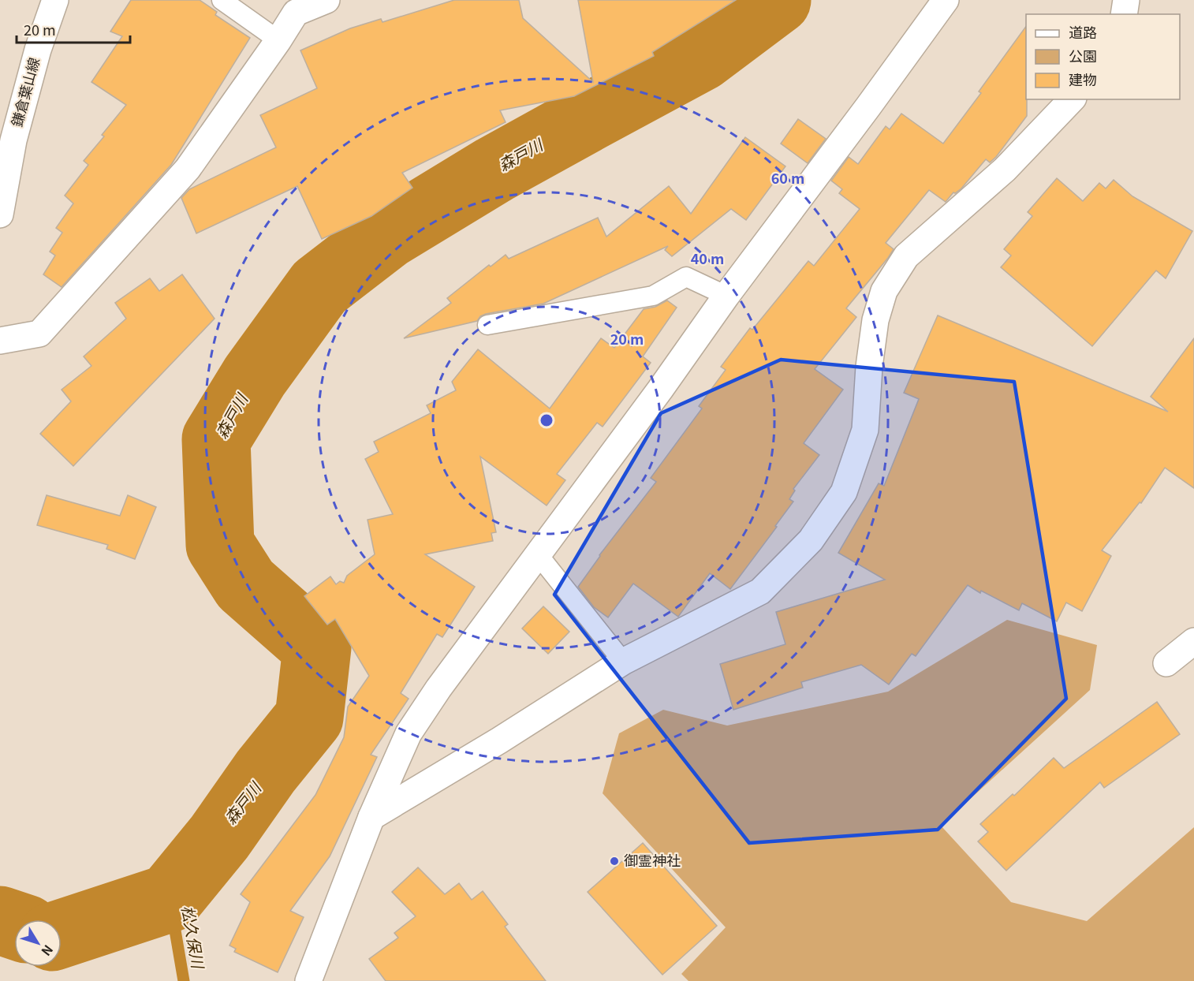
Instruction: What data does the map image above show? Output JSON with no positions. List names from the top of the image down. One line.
{"streets":{"street":["鎌倉葉山線"]},"water":["森戸川","松久保川"],"places":["御霊神社"],"legend":["道路","公園","建物"],"scale_bar":"20 m","north":"bottom right","rings":["60 m","40 m","20 m"]}
